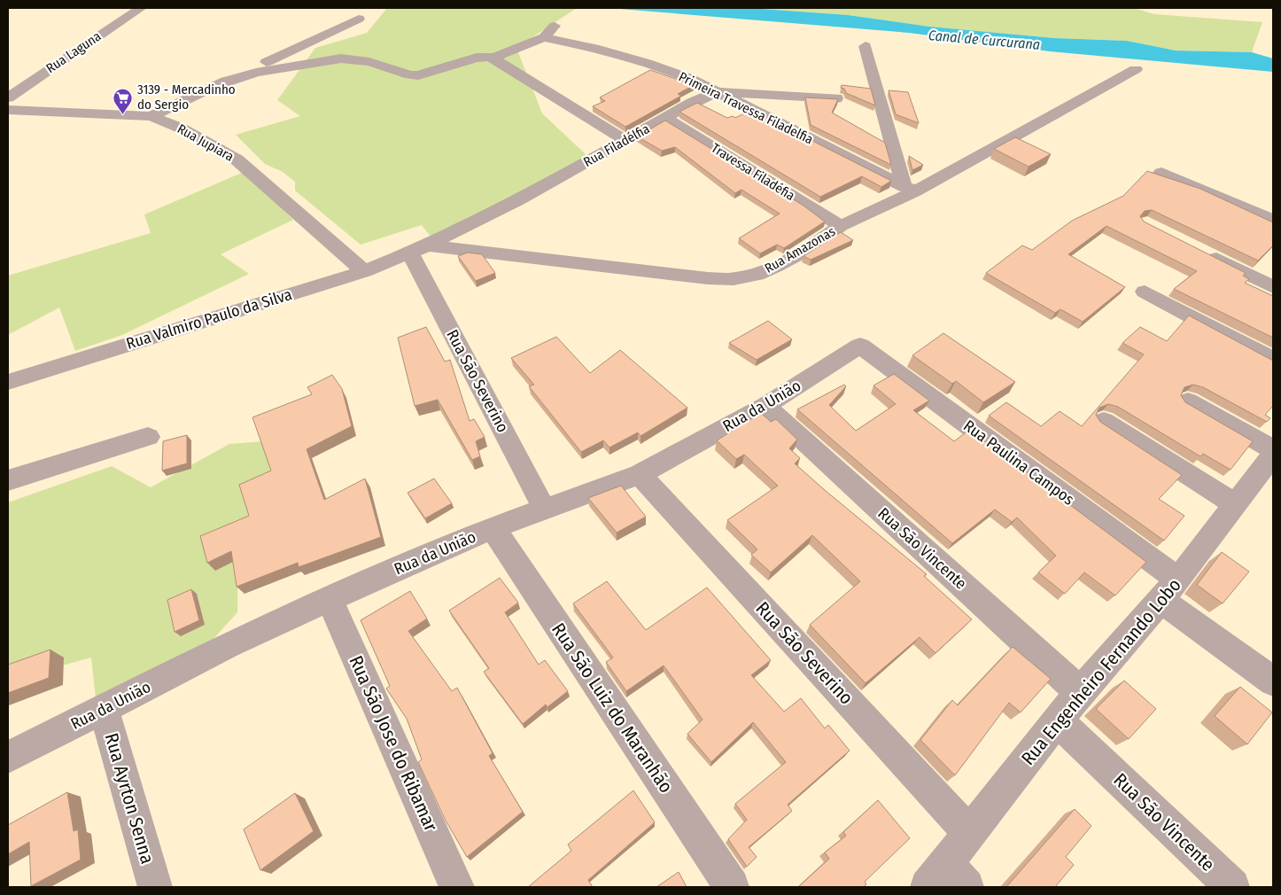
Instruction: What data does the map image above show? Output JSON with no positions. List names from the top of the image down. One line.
{"streets":{"street":["Rua Laguna","Primeira Travessa Filadelfia","Rua Jupiara","Rua Filadélfia","Travessa Filadéfia","Rua Amazonas","Rua Valmiro Paulo da Silva","Rua São Severino","Rua da União","Rua Paulina Campos","Rua São Vincente","Rua Engenheiro Fernando Lobo","Rua São Luiz do Maranhão","Rua São Jose do Ribamar","Rua Ayrton Senna"]},"crossings":[["Primeira Travessa Filadelfia","Rua Filadélfia"],["Primeira Travessa Filadelfia","Rua Amazonas"],["Rua Jupiara","Rua Valmiro Paulo da Silva"],["Rua Filadélfia","Travessa Filadéfia"],["Rua Filadélfia","Rua Amazonas"],["Rua Filadélfia","Rua Valmiro Paulo da Silva"],["Rua Filadélfia","Rua São Severino"],["Travessa Filadéfia","Rua Amazonas"],["Rua Amazonas","Rua Valmiro Paulo da Silva"],["Rua Amazonas","Rua São Severino"],["Rua Valmiro Paulo da Silva","Rua São Severino"],["Rua São Severino","Rua da União"],["Rua São Severino","Rua Engenheiro Fernando Lobo"],["Rua da União","Rua Paulina Campos"],["Rua da União","Rua São Vincente"],["Rua da União","Rua São Luiz do Maranhão"],["Rua da União","Rua São Jose do Ribamar"],["Rua da União","Rua Ayrton Senna"],["Rua Paulina Campos","Rua Engenheiro Fernando Lobo"],["Rua São Vincente","Rua Engenheiro Fernando Lobo"]],"water":["Canal de Curcurana"],"places":{"supermarket":["3139 - Mercadinho do Sergio"]}}
